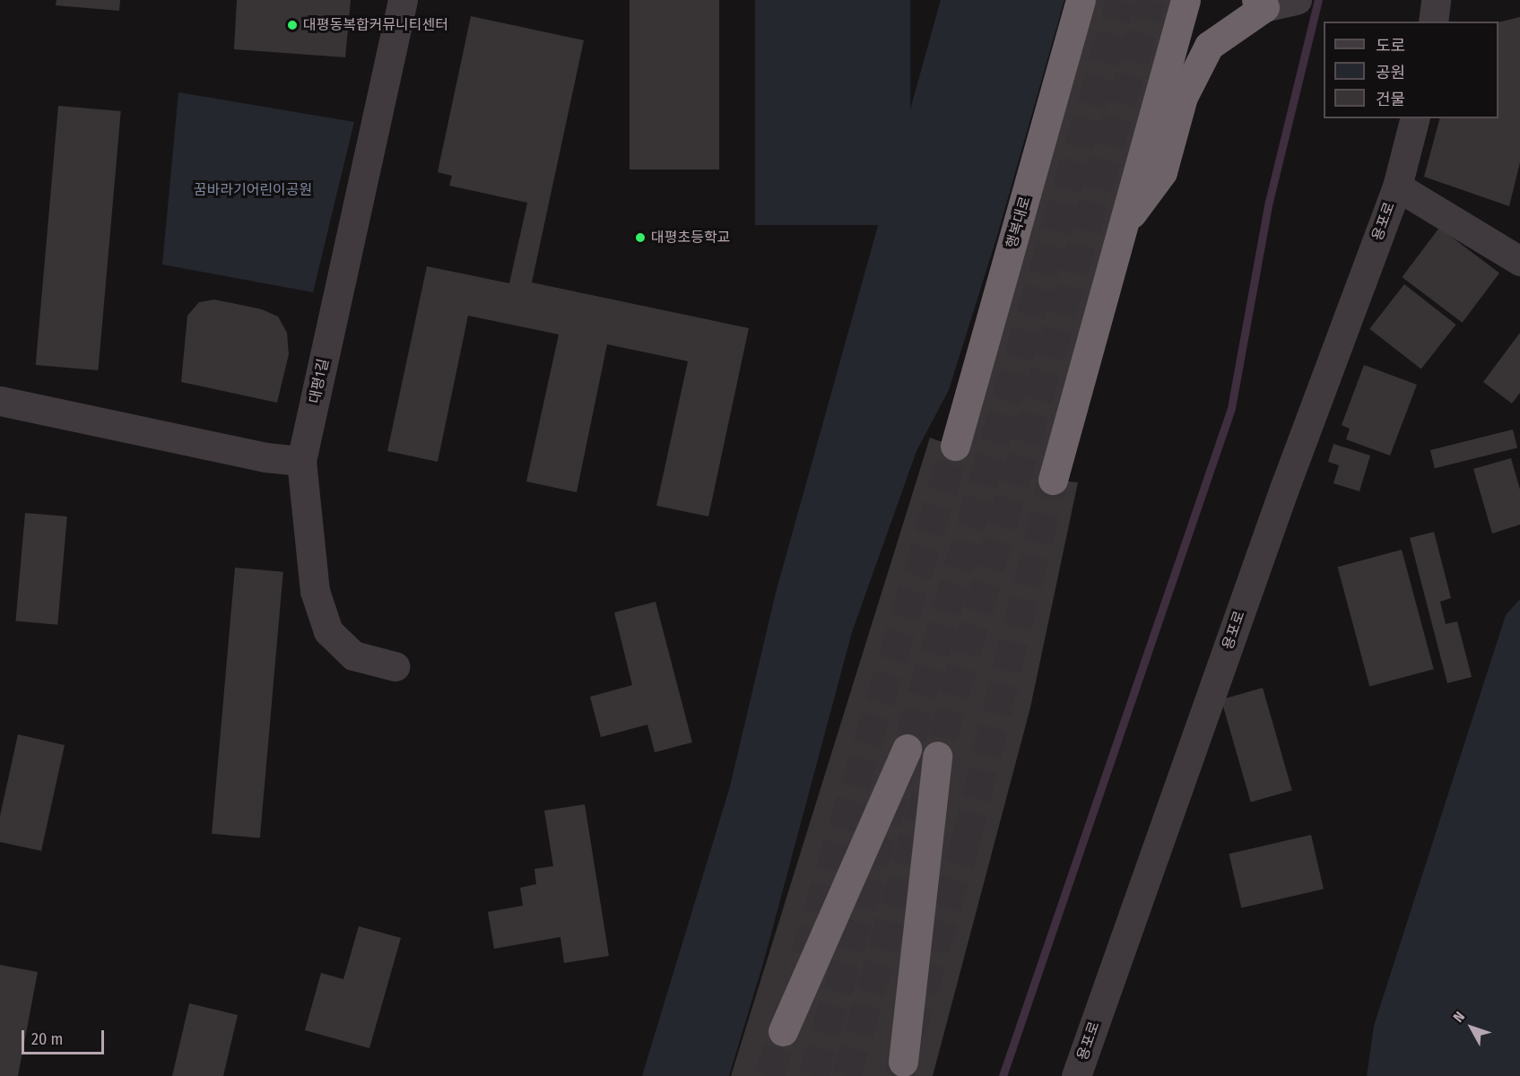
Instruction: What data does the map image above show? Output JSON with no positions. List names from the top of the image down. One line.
{"streets":{"highway":["행복대로"],"street":["용포로","대평1길"]},"parks":["꿈바라기어린이공원"],"places":["대평동복합커뮤니티센터","대평초등학교"],"legend":["도로","공원","건물"],"scale_bar":"20 m","north":"top left"}
